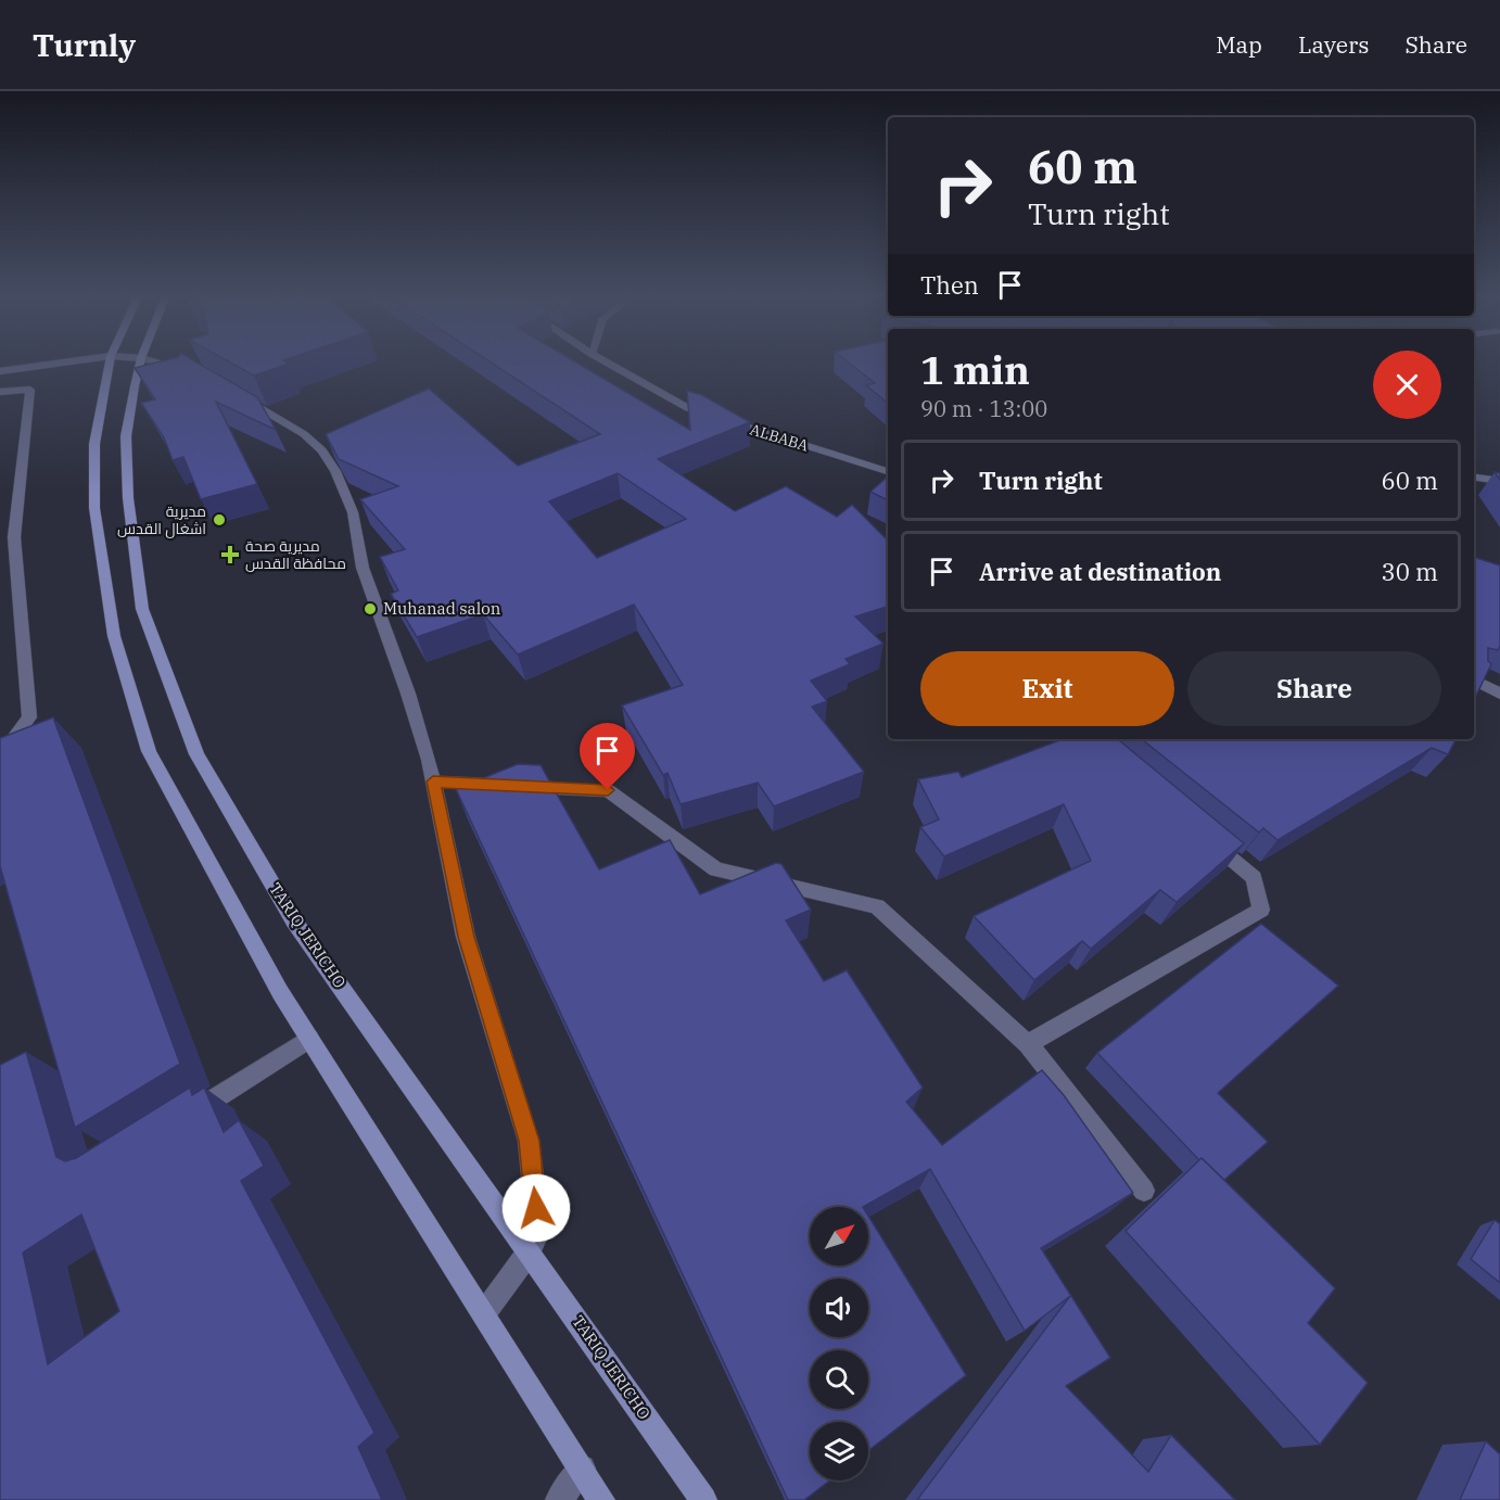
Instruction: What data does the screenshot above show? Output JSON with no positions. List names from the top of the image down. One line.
{"streets":{"main road":["TARIQ JERICHO"],"street":["ALBABA"]},"places":{"other":["مديرية اشغال القدس","Muhanad salon"],"health":["مديرية صحة محافظة القدس"]},"north":"top right","page":{"header":"Turnly","nav":["Map","Layers","Share"],"turn":["60 m","Turn right"],"then":"Then","heading":["1 min","90 m · 13:00"],"list":[{"name":"Turn right","value":"60 m"},{"name":"Arrive at destination","value":"30 m"}],"buttons":["Exit","Share"]}}
